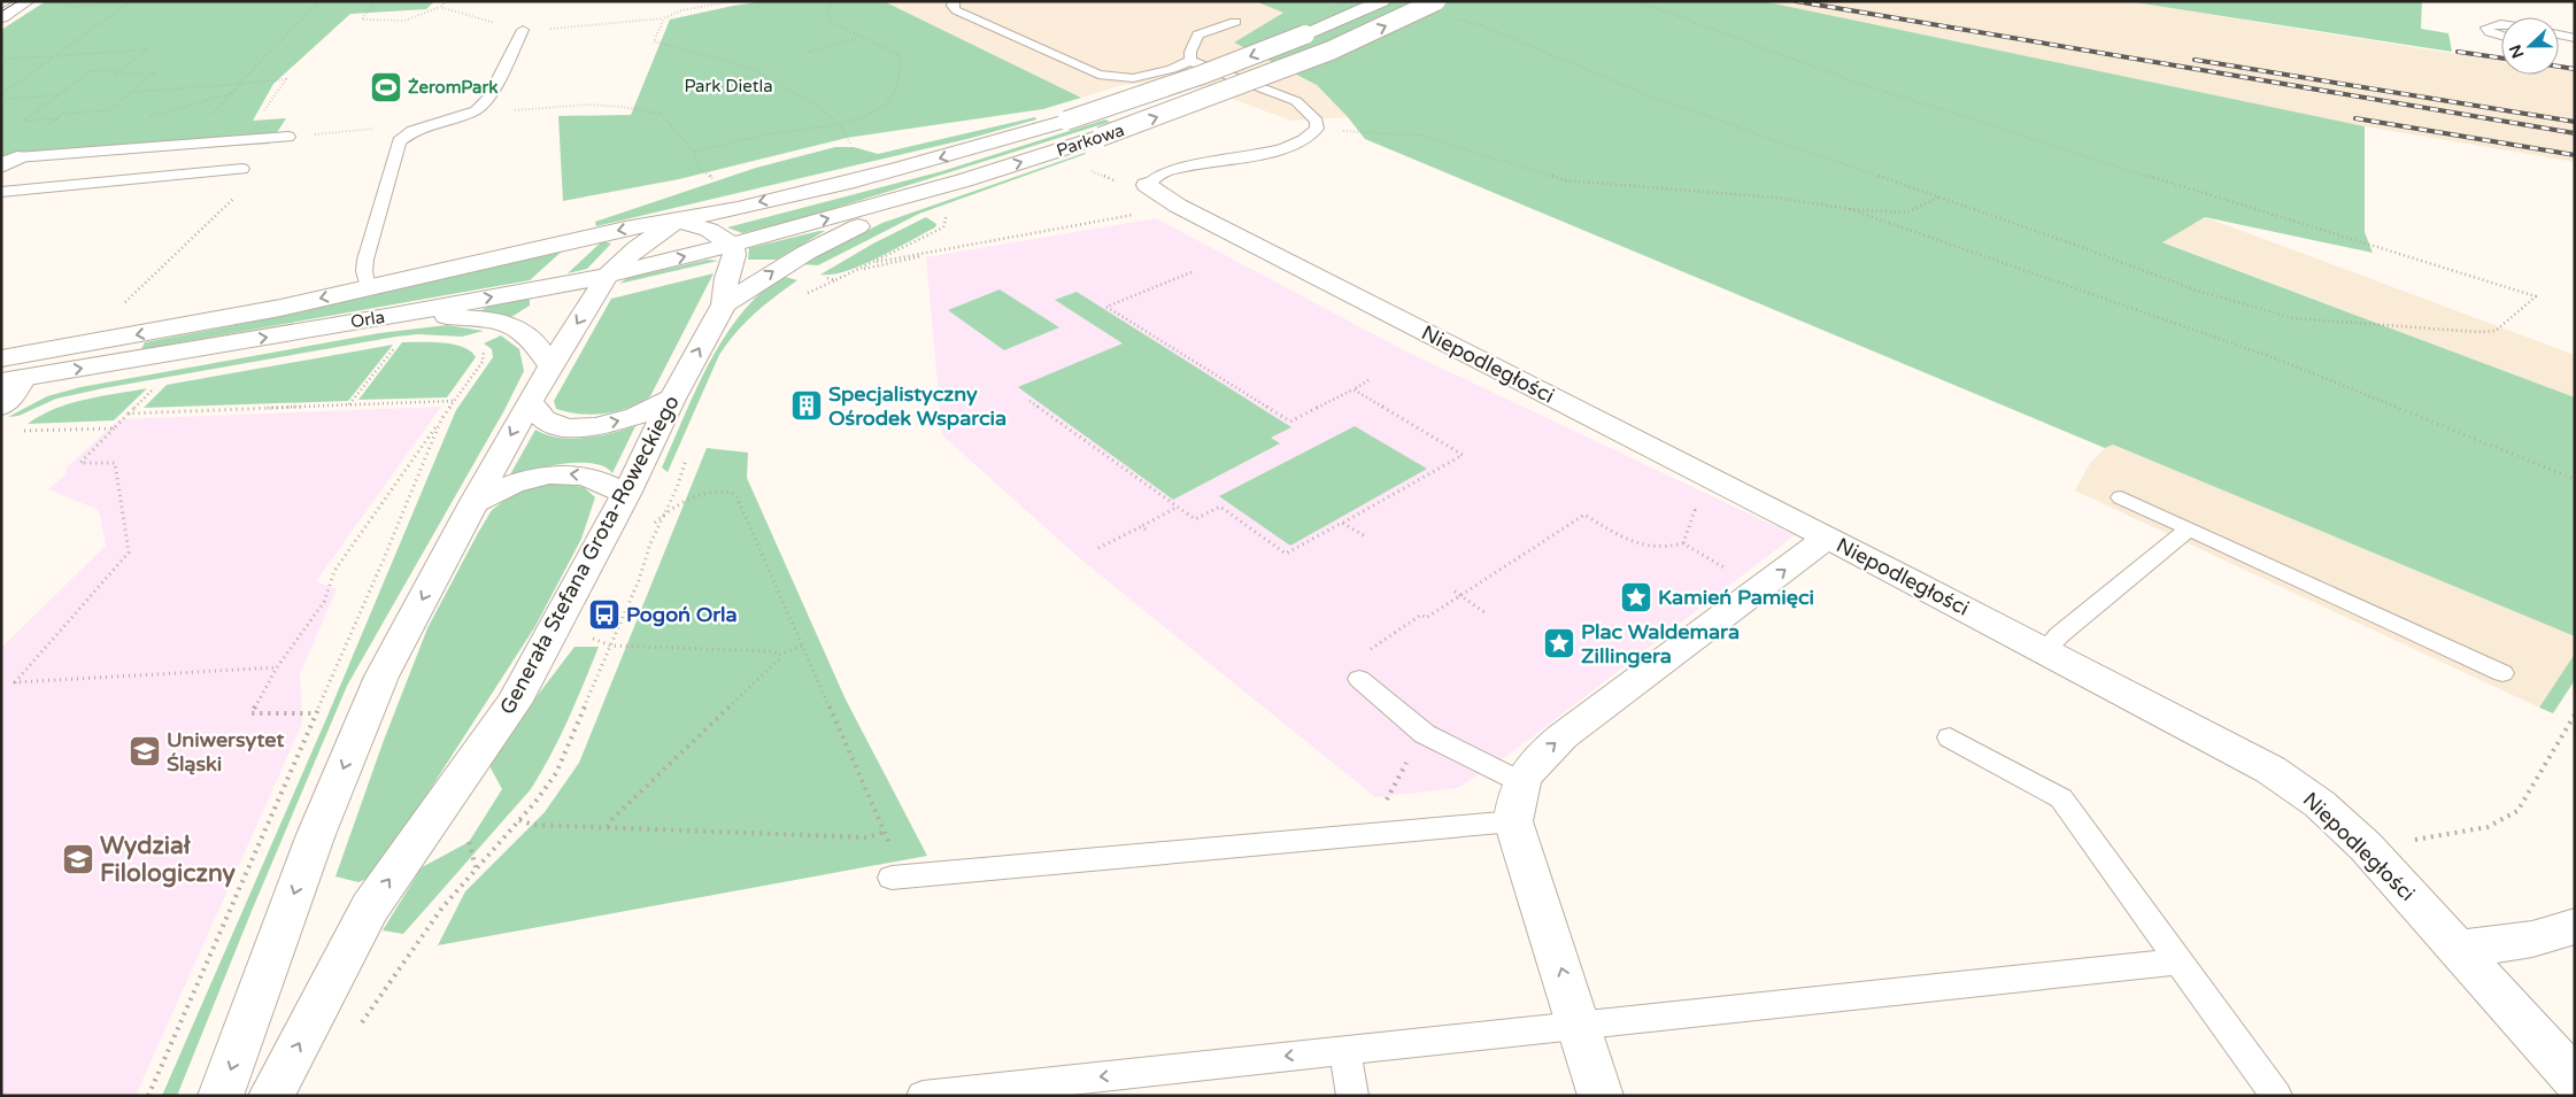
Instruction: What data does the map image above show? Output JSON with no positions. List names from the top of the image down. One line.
{"streets":{"street":["Parkowa","Orla","Niepodległości","Generała Stefana Grota-Roweckiego"]},"crossings":[["Parkowa","Orla"]],"parks":["Park Dietla"],"places":{"sports":["ŻeromPark"],"building":["Specjalistyczny Ośrodek Wsparcia"],"place":["Kamień Pamięci","Plac Waldemara Zillingera"],"bus stop":["Pogoń Orla"],"school or university":["Uniwersytet Śląski","Wydział Filologiczny"]},"north":"left"}
